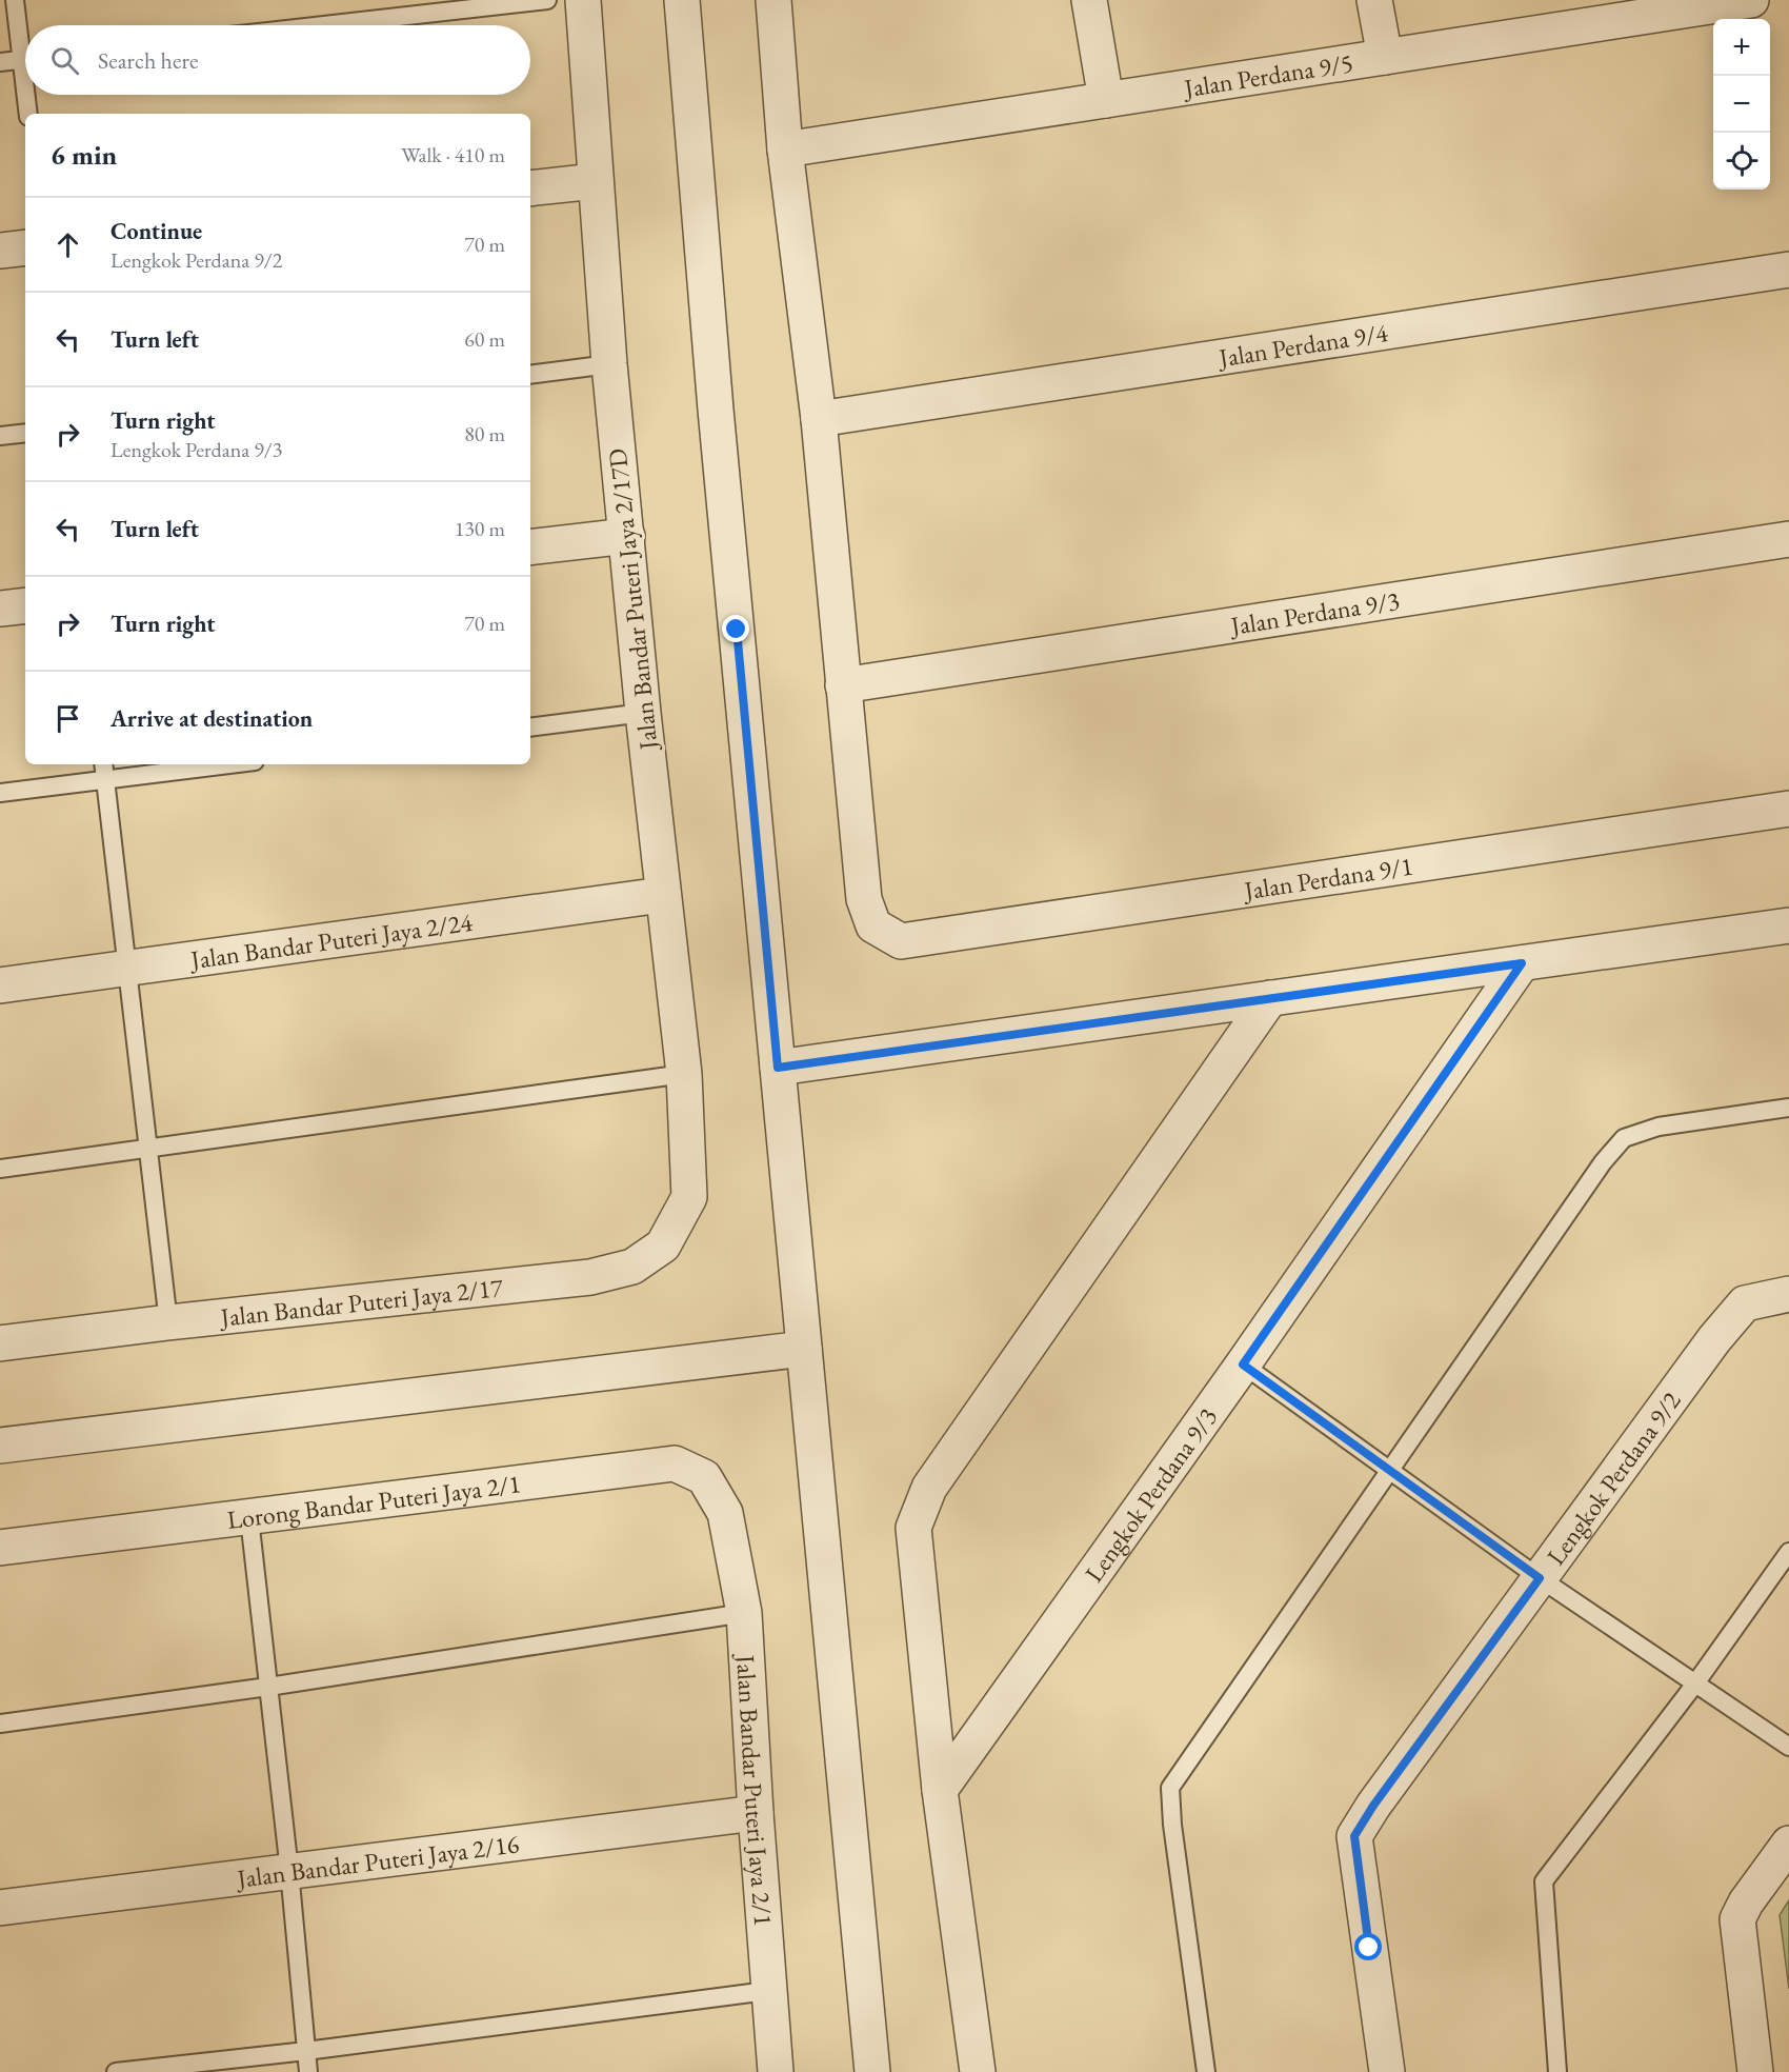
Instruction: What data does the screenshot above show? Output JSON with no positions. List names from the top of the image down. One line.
{"streets":{"street":["Jalan Perdana 9/5","Jalan Perdana 9/4","Jalan Bandar Puteri Jaya 2/17D","Jalan Perdana 9/3","Jalan Perdana 9/1","Jalan Bandar Puteri Jaya 2/24","Jalan Bandar Puteri Jaya 2/17","Lengkok Perdana 9/2","Lengkok Perdana 9/3","Lorong Bandar Puteri Jaya 2/1","Jalan Bandar Puteri Jaya 2/1","Jalan Bandar Puteri Jaya 2/16"]},"crossings":[["Jalan Bandar Puteri Jaya 2/17D","Jalan Bandar Puteri Jaya 2/24"],["Jalan Bandar Puteri Jaya 2/17D","Jalan Bandar Puteri Jaya 2/17"],["Jalan Perdana 9/3","Jalan Perdana 9/1"],["Lorong Bandar Puteri Jaya 2/1","Jalan Bandar Puteri Jaya 2/1"],["Jalan Bandar Puteri Jaya 2/1","Jalan Bandar Puteri Jaya 2/16"]],"page":{"map_buttons":["+","−"],"search":"Search here","heading":["6 min","Walk · 410 m"],"list":[["Continue","Lengkok Perdana 9/2","70 m"],["Turn left","60 m"],["Turn right","Lengkok Perdana 9/3","80 m"],["Turn left","130 m"],["Turn right","70 m"],"Arrive at destination"]}}
